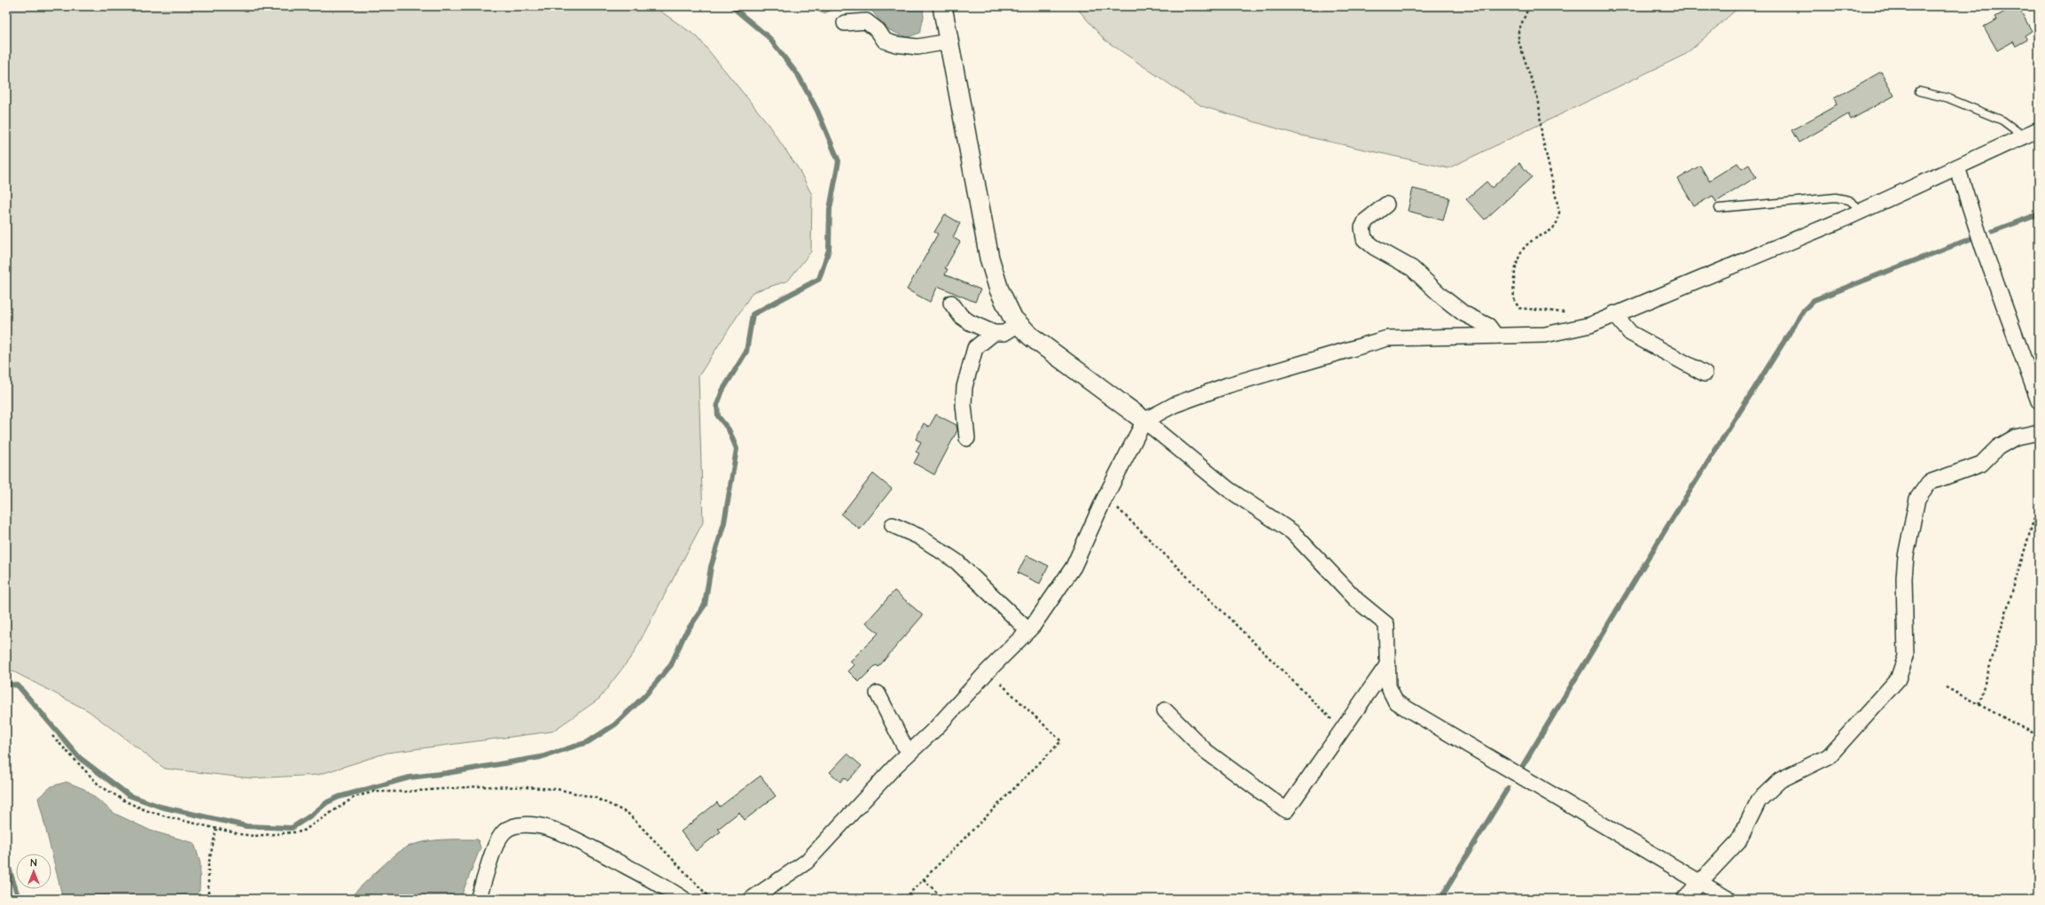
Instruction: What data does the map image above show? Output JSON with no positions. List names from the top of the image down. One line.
{"north":"top"}
